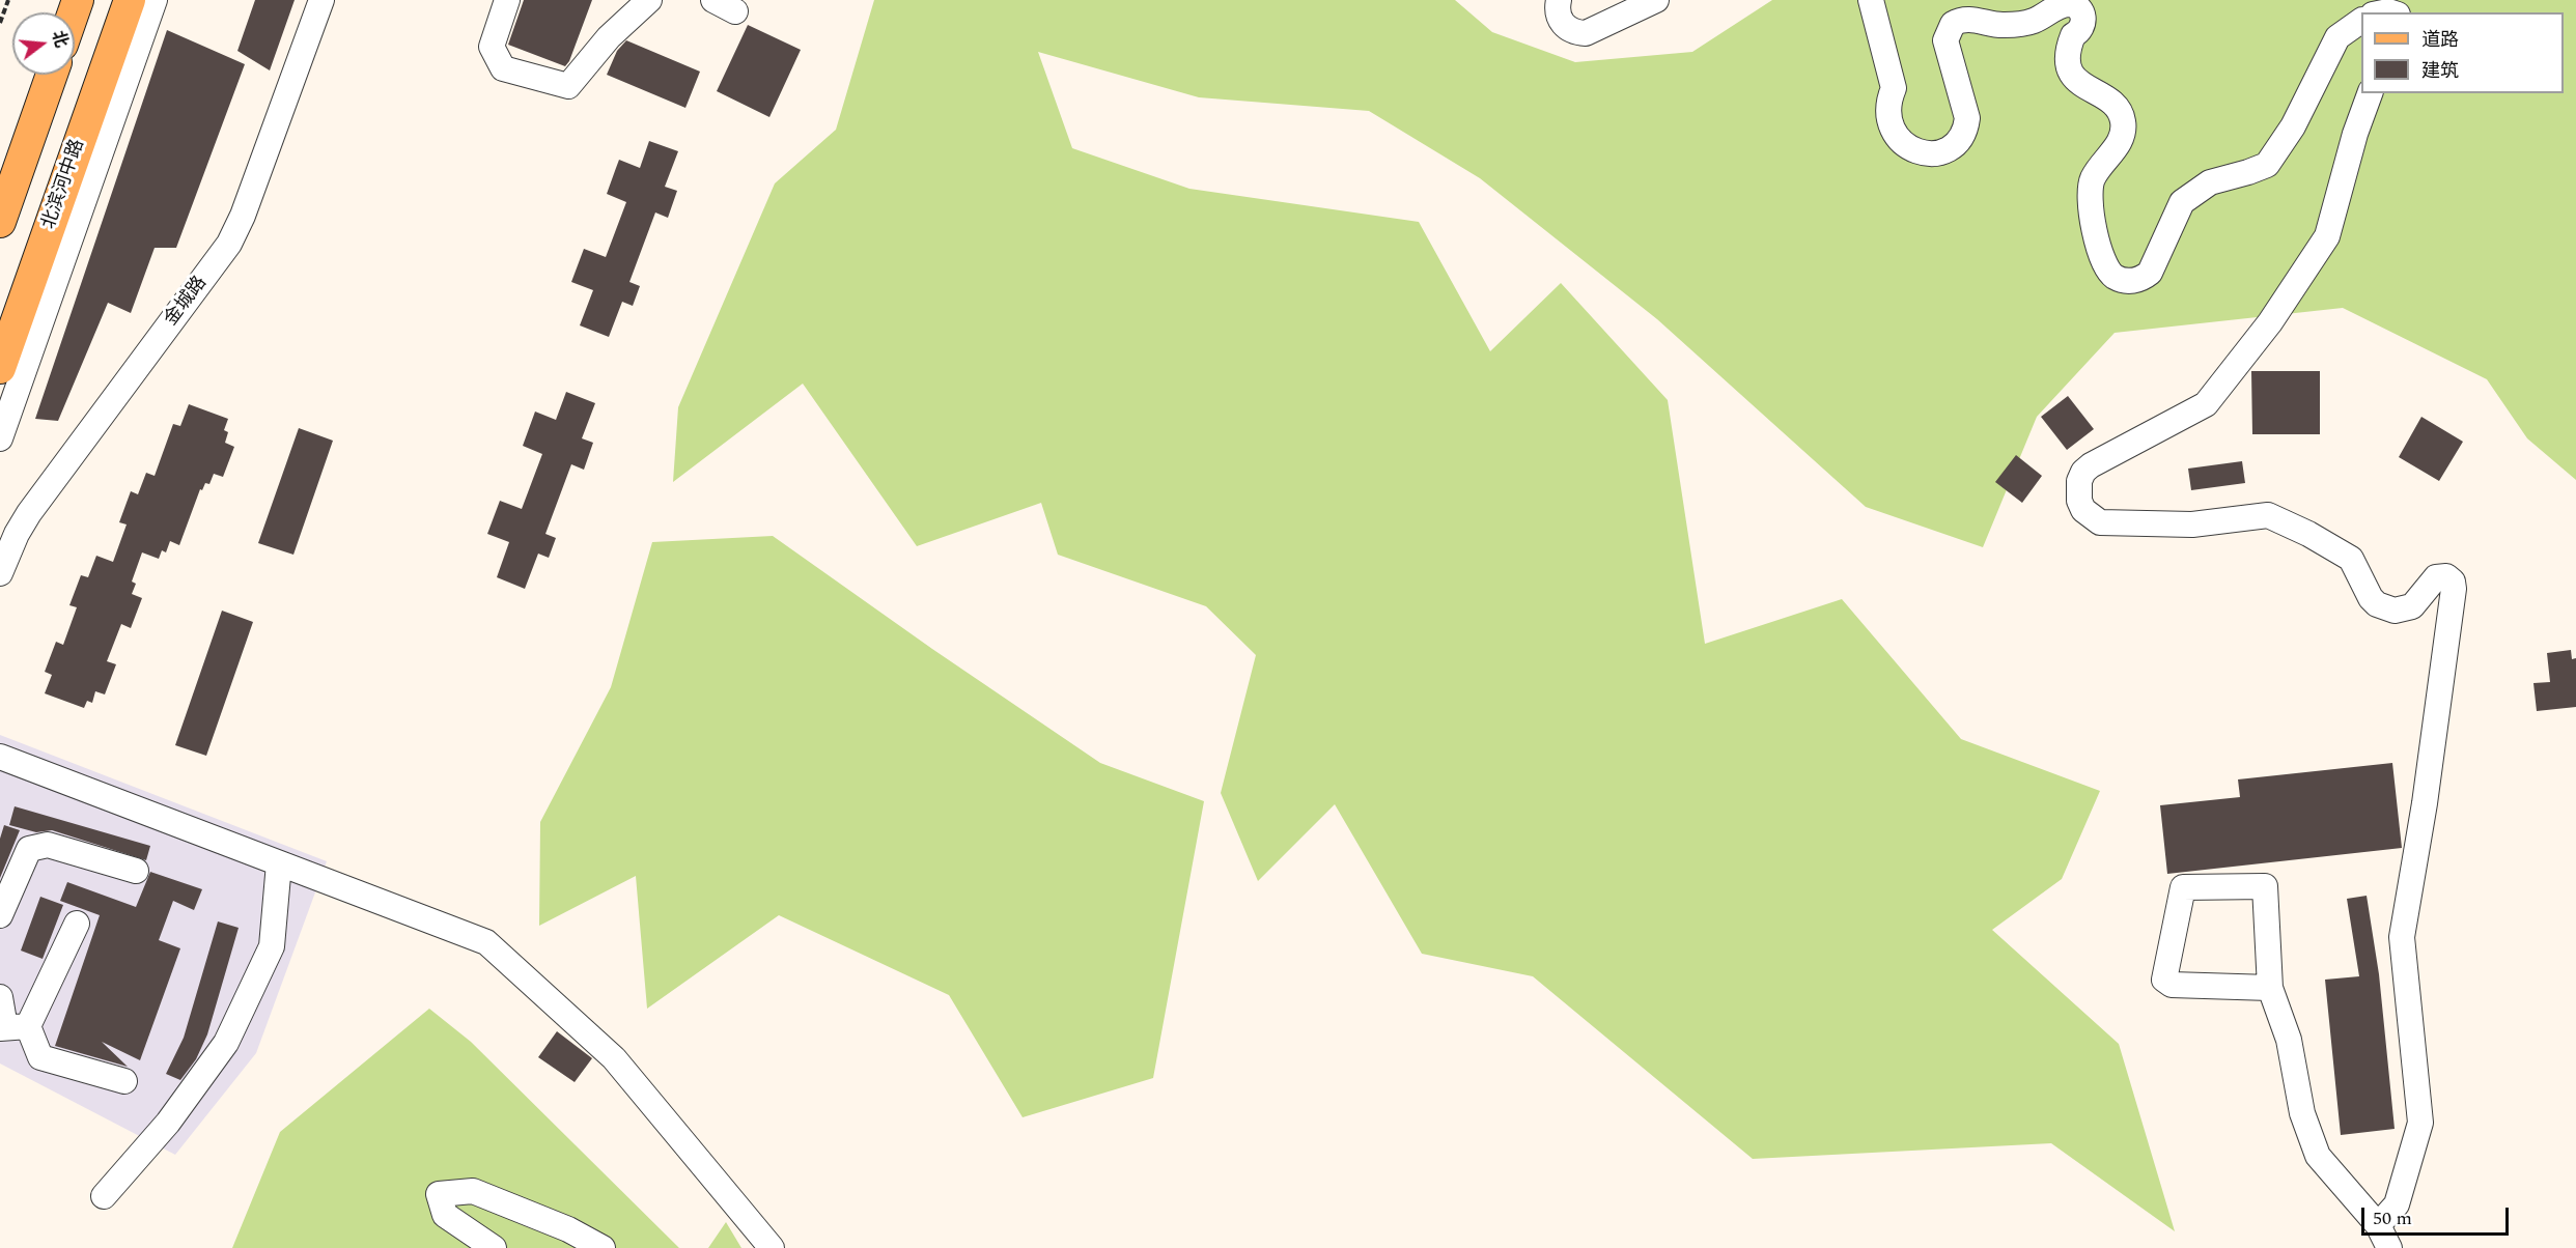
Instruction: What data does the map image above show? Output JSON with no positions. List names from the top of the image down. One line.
{"streets":{"main road":["北滨河中路"],"street":["金城路"]},"legend":["道路","建筑"],"scale_bar":"50 m","north":"right"}
